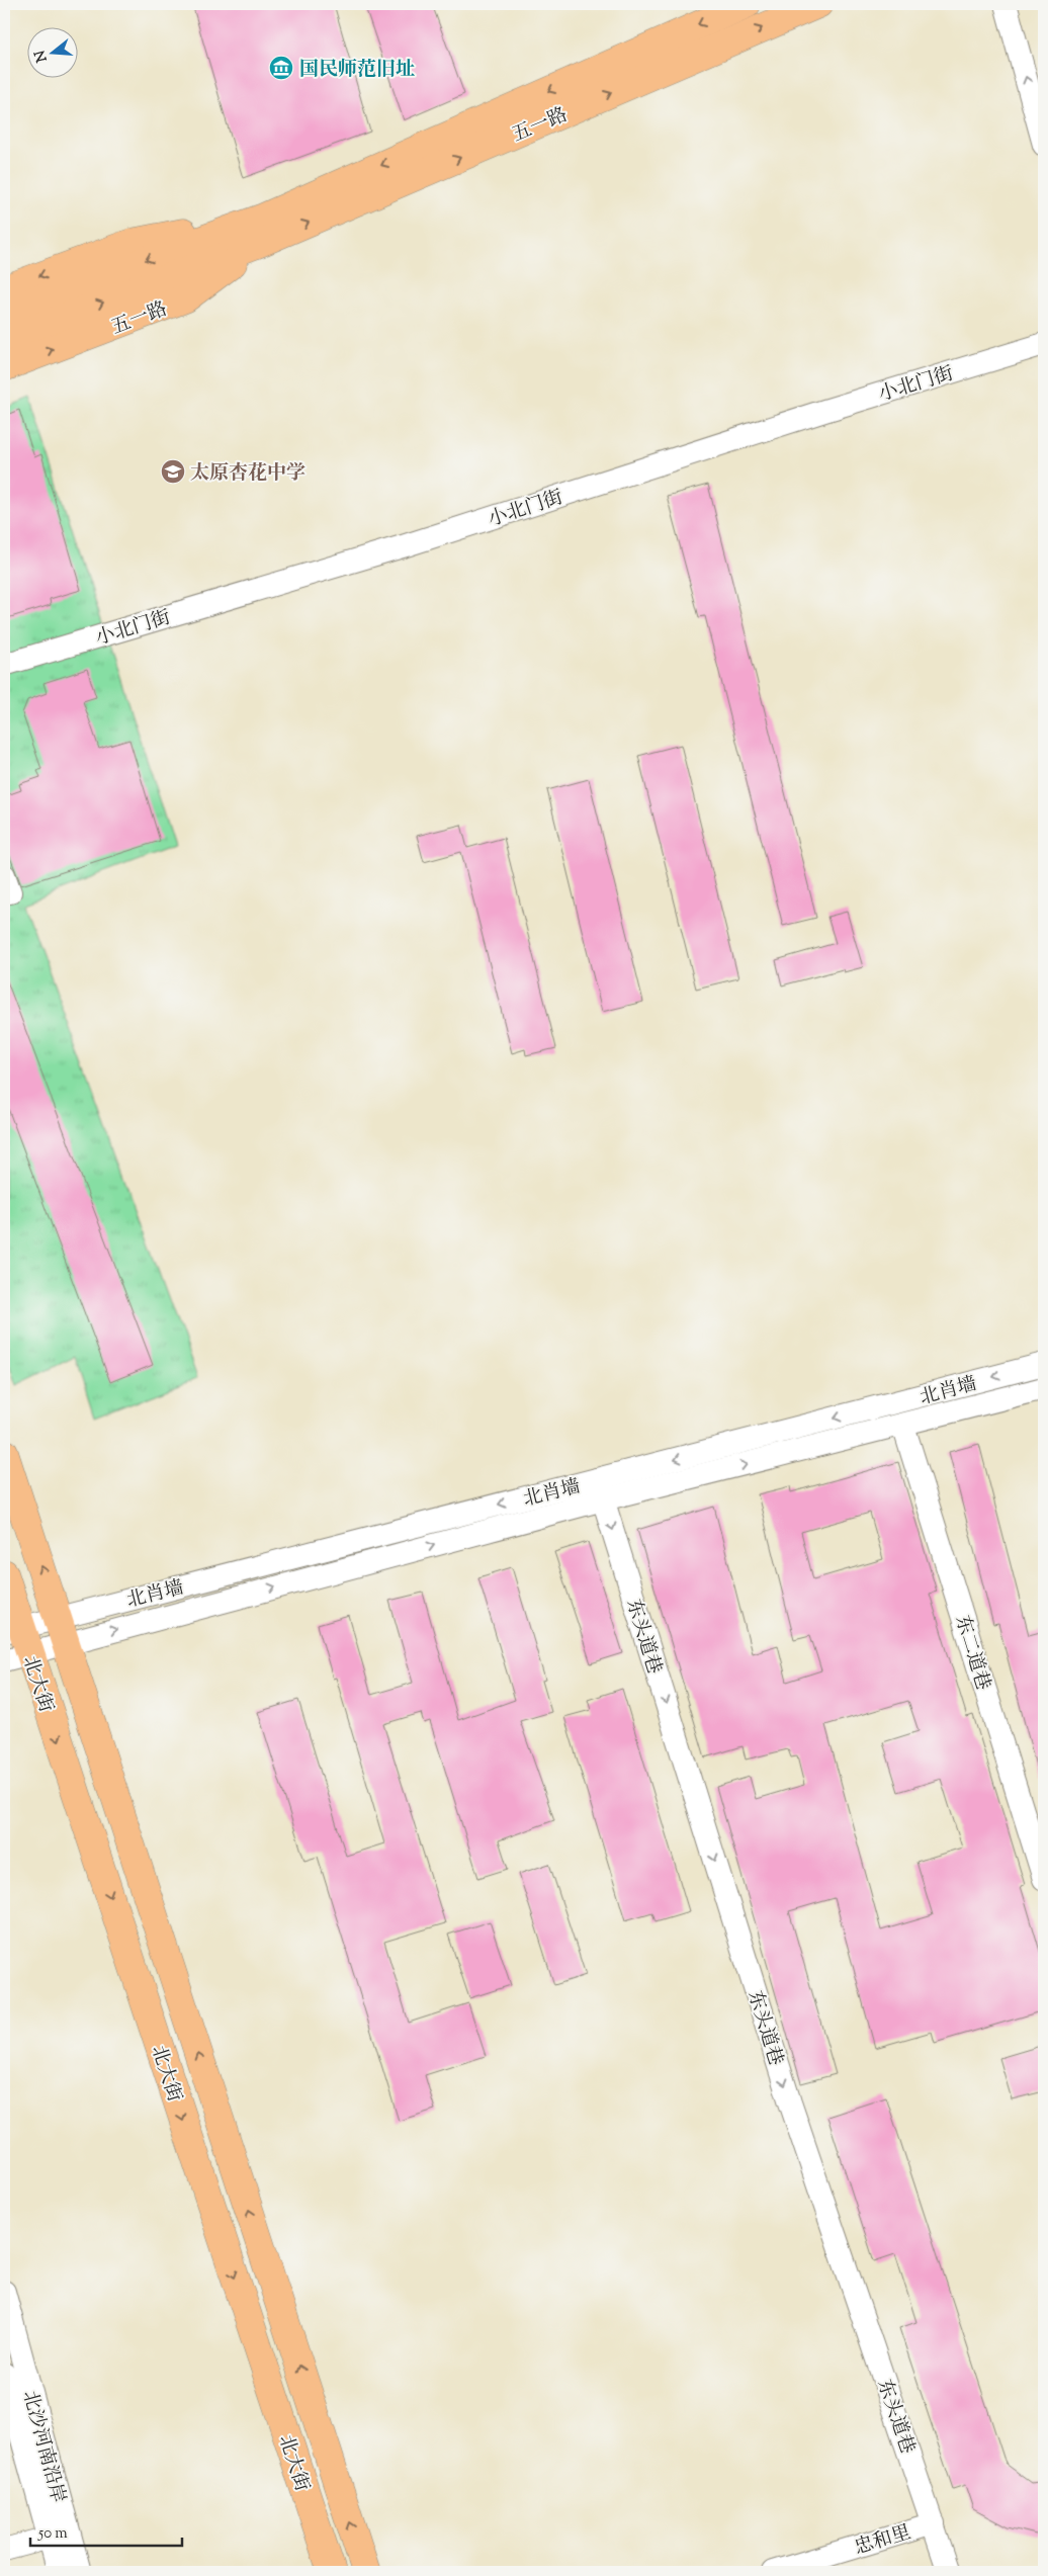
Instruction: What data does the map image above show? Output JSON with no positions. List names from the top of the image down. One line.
{"streets":{"main road":["五一路","北大街"],"street":["小北门街","北肖墙","东头道巷","东二道巷","北沙河南沿岸","忠和里"]},"crossings":[["北肖墙","东头道巷"],["东头道巷","忠和里"]],"one_way":["东头道巷"],"places":{"museum":["国民师范旧址"],"school or university":["太原杏花中学"]},"scale_bar":"50 m","north":"left"}
